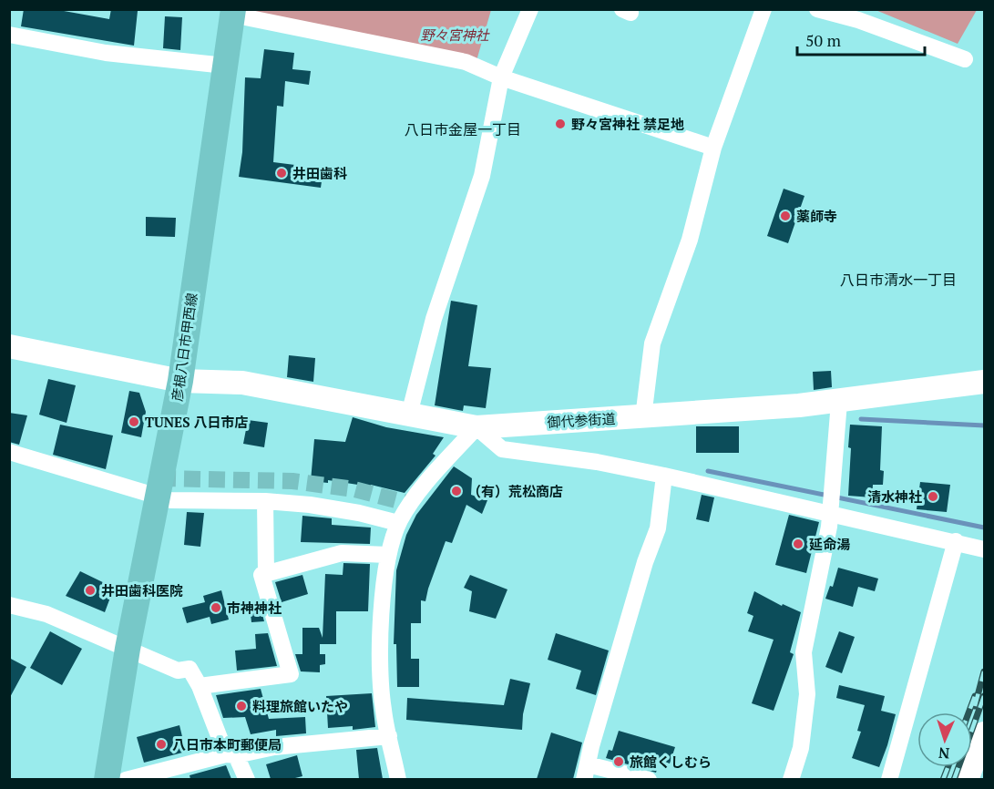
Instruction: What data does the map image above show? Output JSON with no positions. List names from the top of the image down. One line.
{"streets":{"main road":["彦根八日市甲西線"],"street":["御代参街道"]},"crossings":[["彦根八日市甲西線","御代参街道"]],"districts":["八日市金屋一丁目","八日市清水一丁目"],"parks":["野々宮神社"],"places":["野々宮神社 禁足地","井田歯科","薬師寺","TUNES 八日市店","（有）荒松商店","清水神社","延命湯","井田歯科医院","市神神社","料理旅館いたや","八日市本町郵便局","旅館くしむら"],"scale_bar":"50 m","north":"bottom"}
